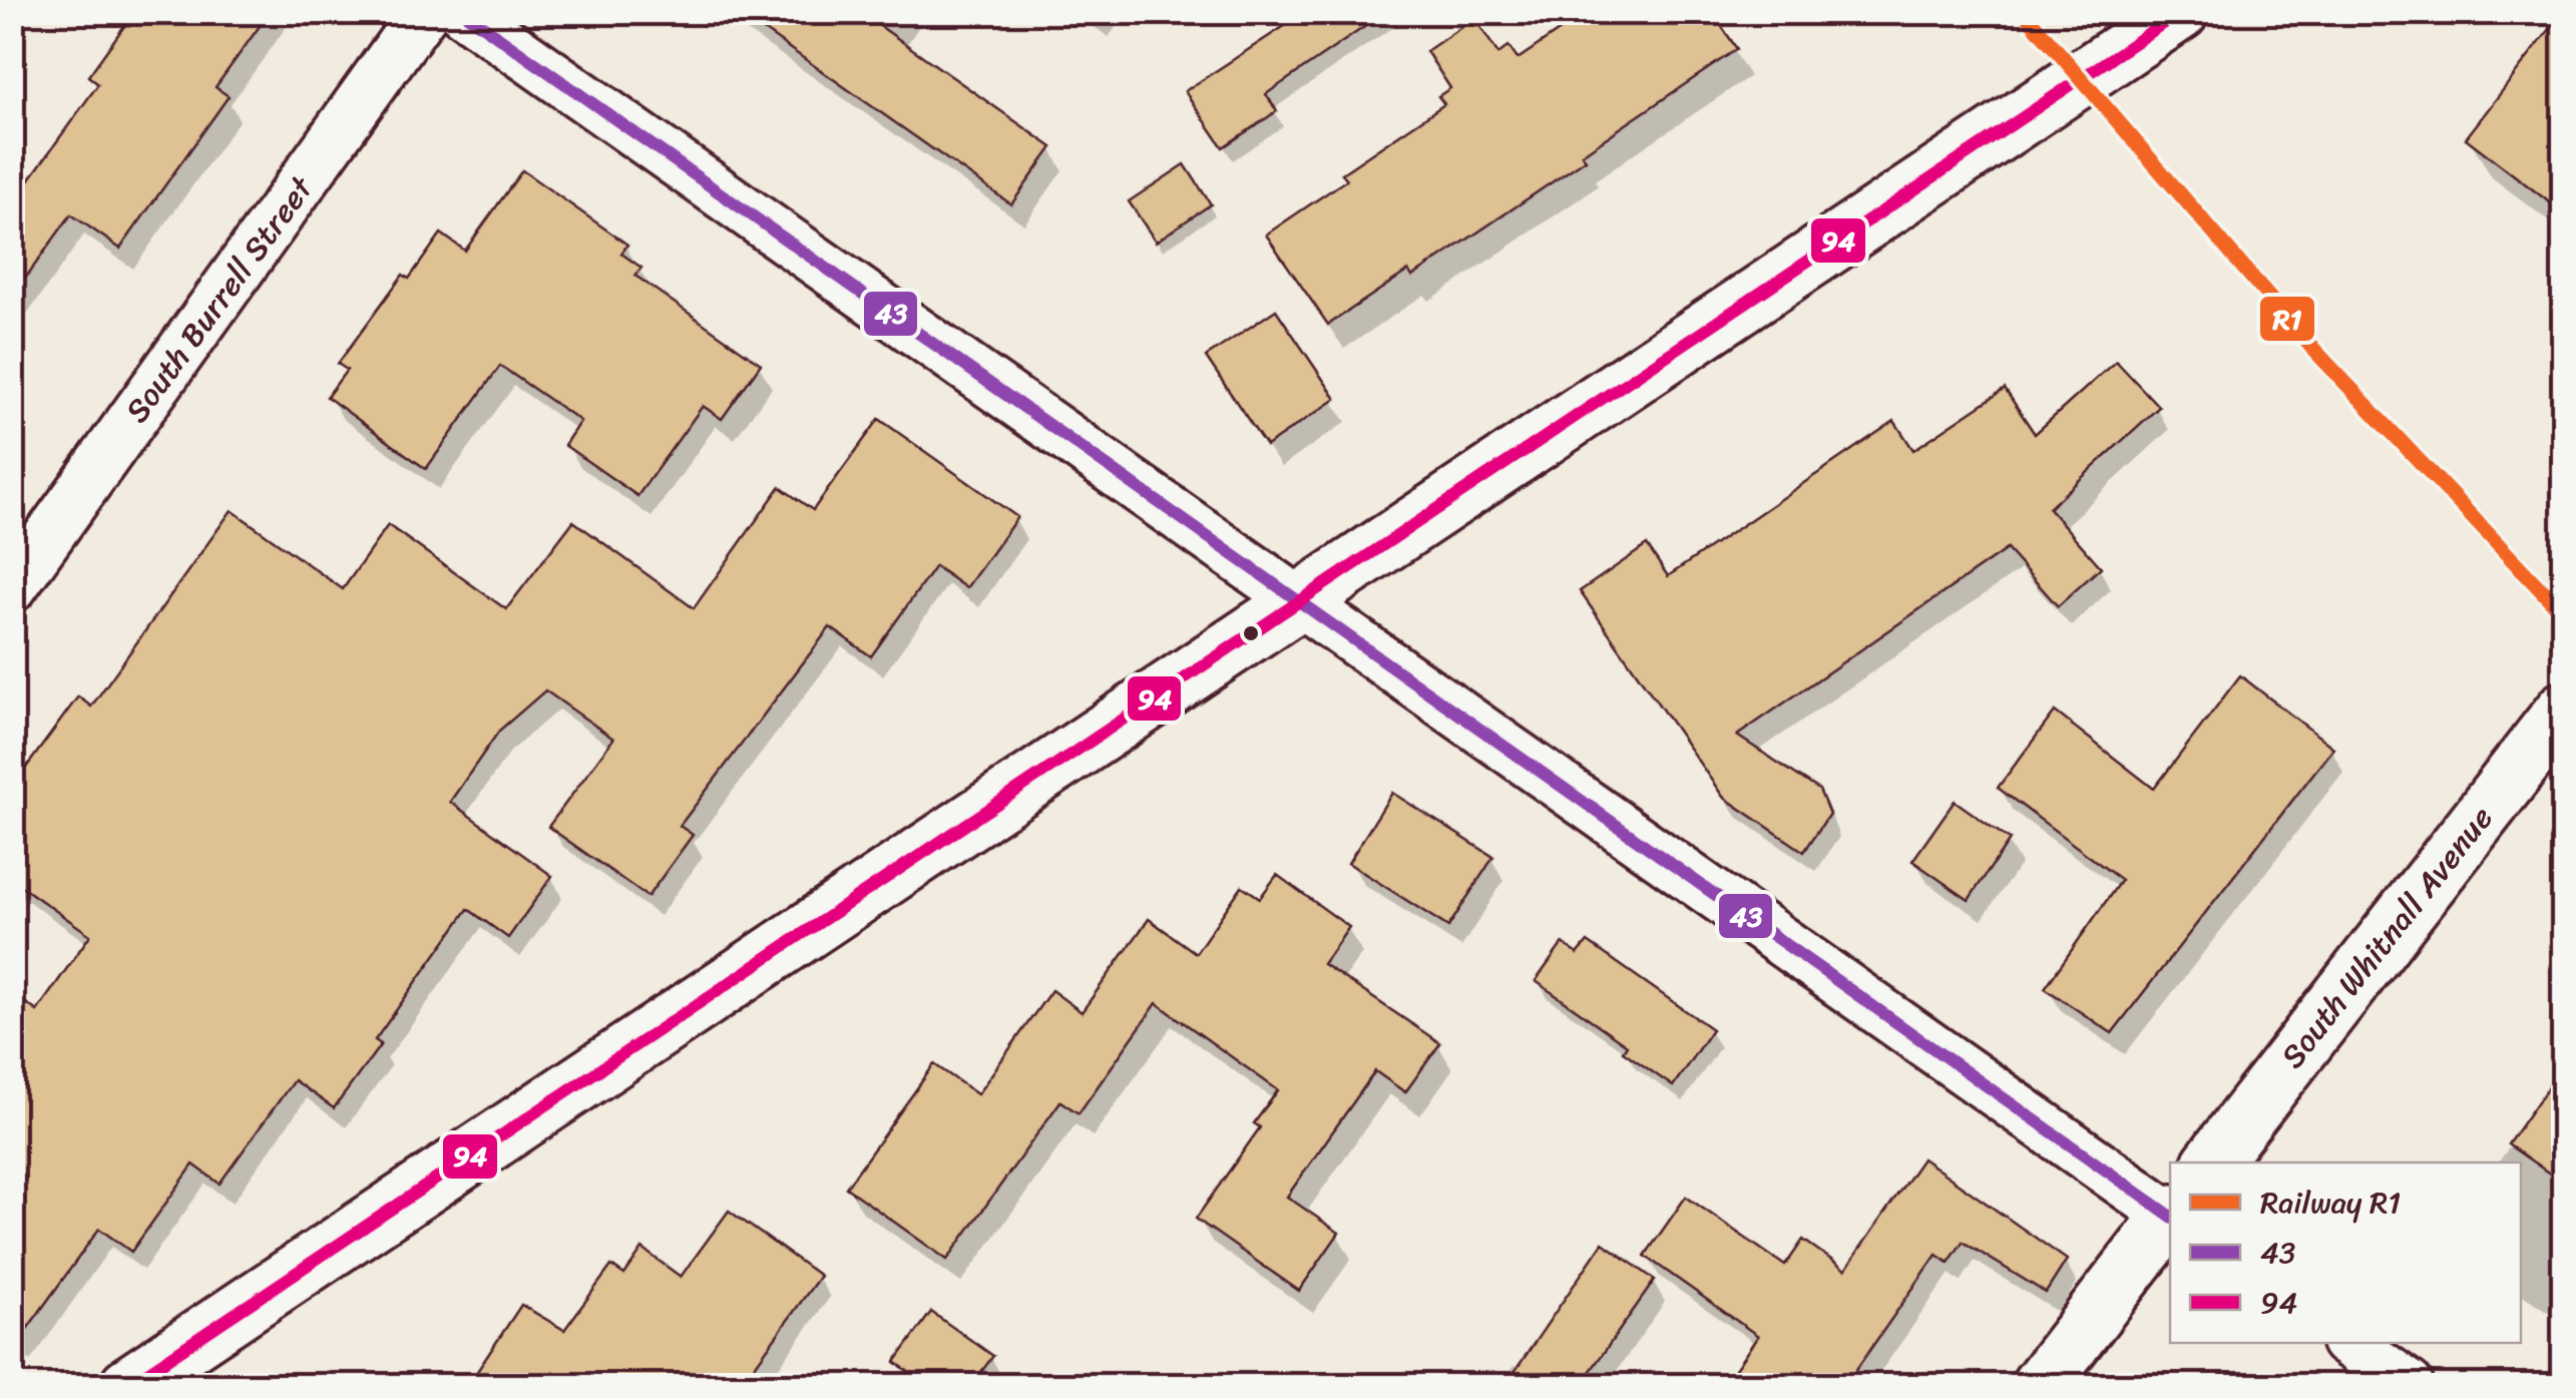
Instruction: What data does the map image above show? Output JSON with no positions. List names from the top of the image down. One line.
{"streets":{"street":["South Burrell Street","South Whitnall Avenue"]},"lines":["rail line R1","transit line 43","transit line 94"],"legend":["Railway R1","43","94"]}
